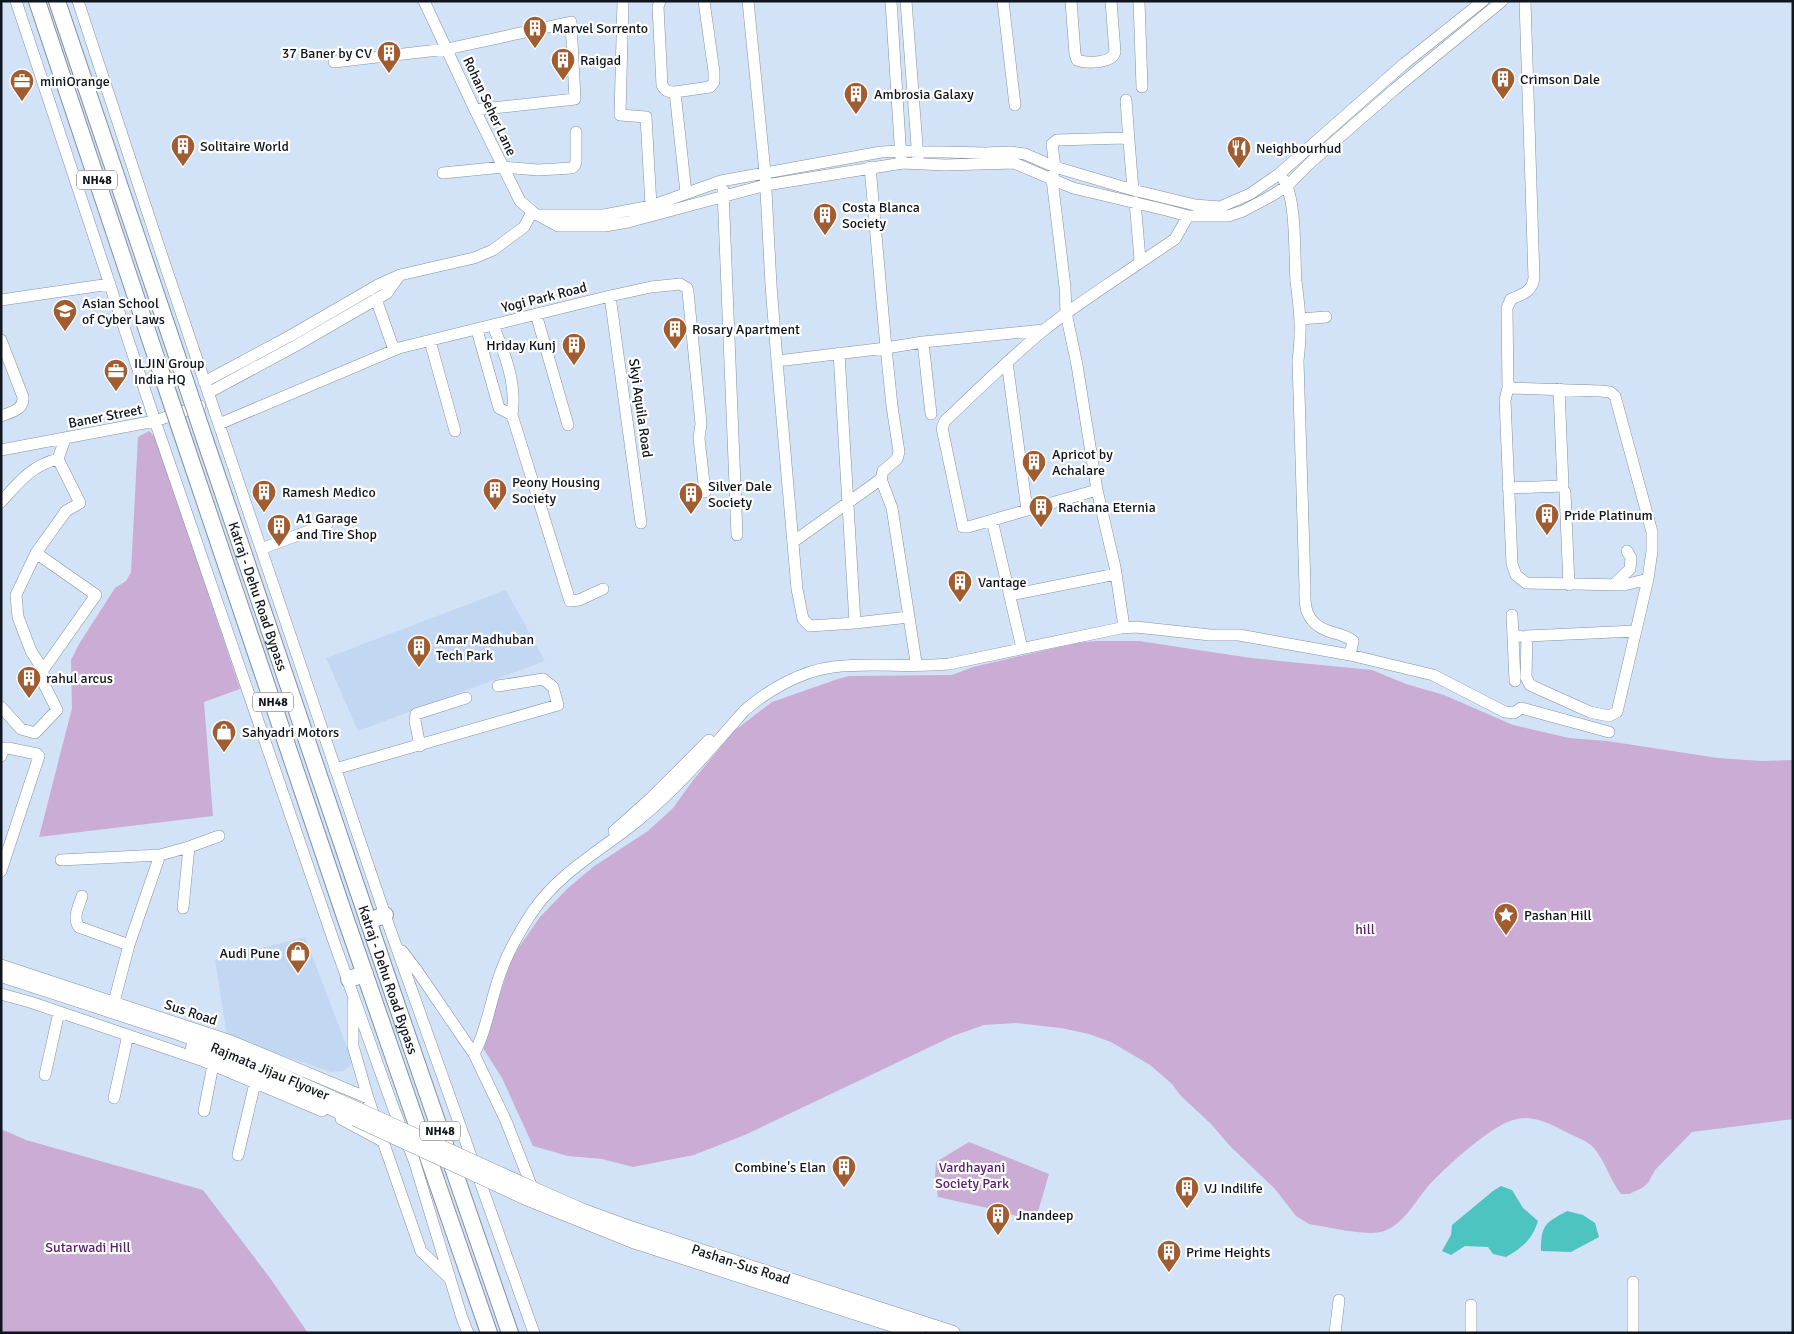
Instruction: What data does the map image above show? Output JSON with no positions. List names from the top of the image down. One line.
{"streets":{"highway":["NH48","Katraj - Dehu Road Bypass"],"main road":["Rajmata Jijau Flyover","Pashan-Sus Road"],"street":["Rohan Seher Lane","Yogi Park Road","Skyi Aquila Road","Baner Street","Sus Road"]},"crossings":[["Yogi Park Road","Skyi Aquila Road"],["Rajmata Jijau Flyover","Pashan-Sus Road"]],"parks":["hill","Vardhayani Society Park","Sutarwadi Hill"],"places":{"building":["Marvel Sorrento","37 Baner by CV","Raigad","Crimson Dale","Ambrosia Galaxy","Solitaire World","Costa Blanca Society","Rosary Apartment","Hriday Kunj","Apricot by Achalare","Peony Housing Society","Ramesh Medico","Silver Dale Society","Rachana Eternia","Pride Platinum","A1 Garage and Tire Shop","Vantage","Amar Madhuban Tech Park","rahul arcus","Combine's Elan","VJ Indilife","Jnandeep","Prime Heights"],"office":["miniOrange","ILJIN Group India HQ"],"restaurant":["Neighbourhud"],"school or university":["Asian School of Cyber Laws"],"shop":["Sahyadri Motors","Audi Pune"],"place":["Pashan Hill"]}}
